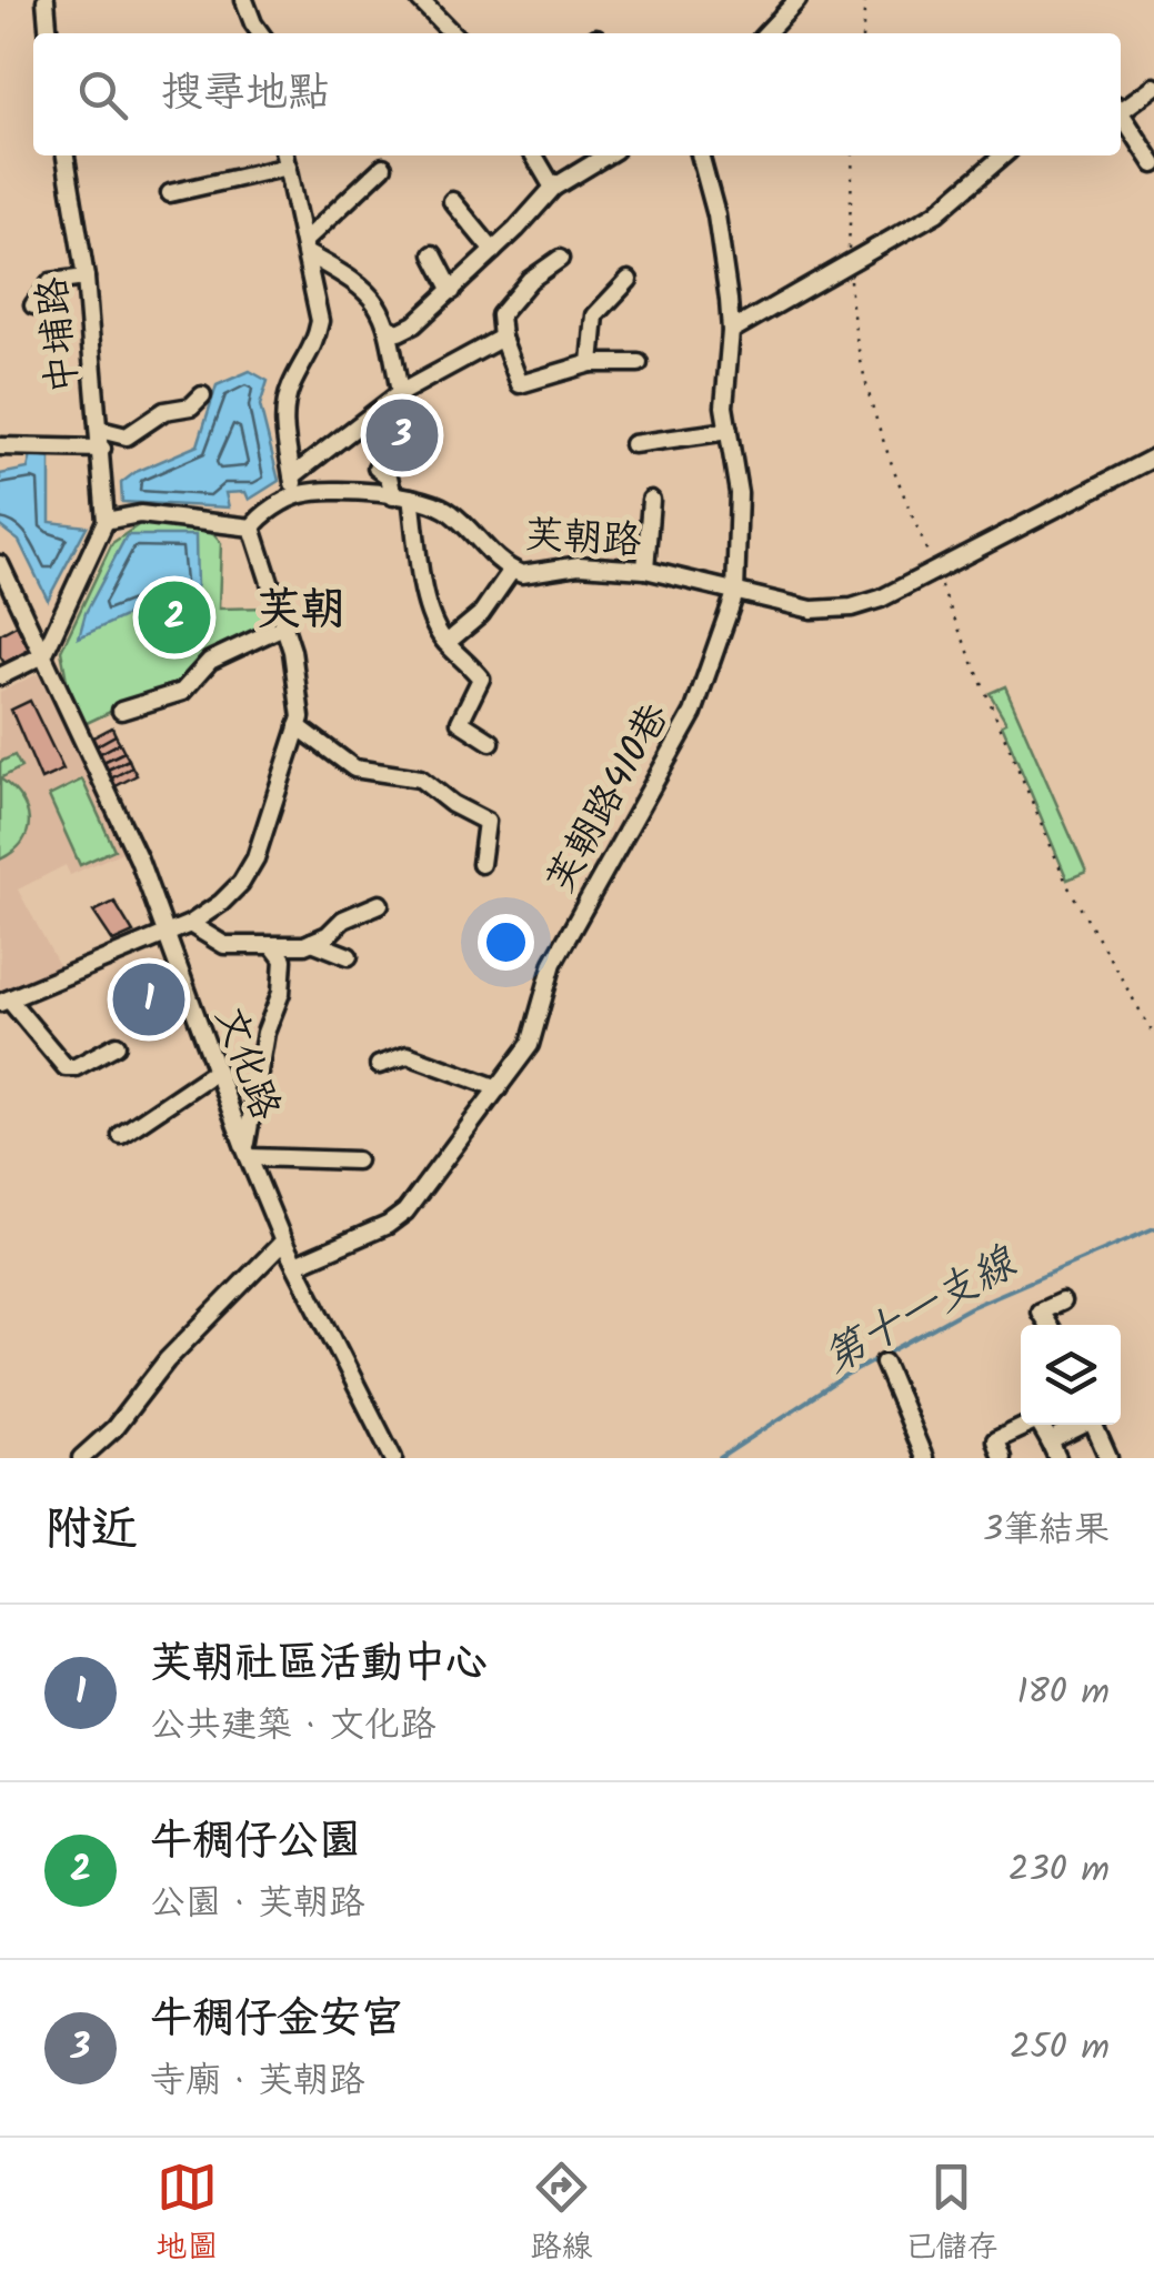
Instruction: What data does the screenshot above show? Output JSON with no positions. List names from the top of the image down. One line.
{"streets":{"street":["中埔路","芙朝路","芙朝路410巷","文化路"]},"crossings":[["芙朝路","芙朝路410巷"],["芙朝路410巷","文化路"]],"districts":["芙朝"],"water":["第十一支線"],"page":{"search":"搜尋地點","pins":["3","2","1"],"heading":["附近","3筆結果"],"list":[{"mark":"1","name":"芙朝社區活動中心","note":"公共建築 · 文化路","value":"180 m"},{"mark":"2","name":"牛稠仔公園","note":"公園 · 芙朝路","value":"230 m"},{"mark":"3","name":"牛稠仔金安宮","note":"寺廟 · 芙朝路","value":"250 m"}],"nav":["地圖","路線","已儲存"]}}
